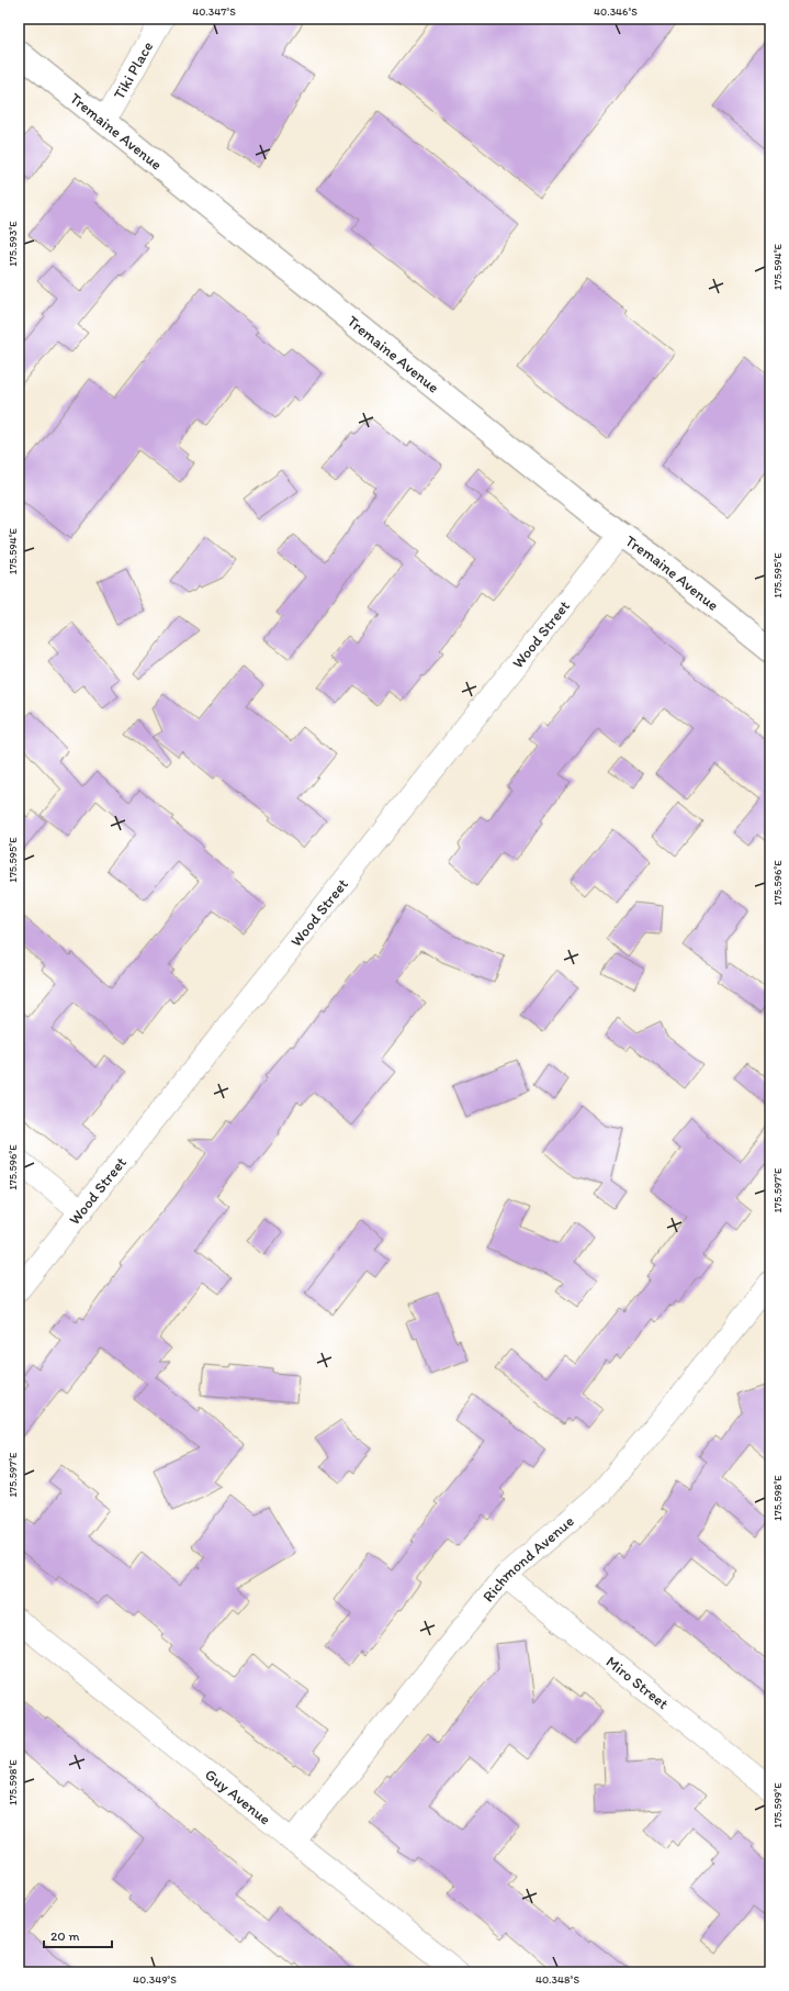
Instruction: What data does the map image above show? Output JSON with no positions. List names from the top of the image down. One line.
{"streets":{"main road":["Tremaine Avenue"],"street":["Tiki Place","Wood Street","Richmond Avenue","Miro Street","Guy Avenue"]},"crossings":[["Tiki Place","Tremaine Avenue"],["Tremaine Avenue","Wood Street"],["Richmond Avenue","Miro Street"],["Richmond Avenue","Guy Avenue"]],"scale_bar":"20 m","coordinates":["40.347°S","40.346°S","175.593°E","175.594°E","175.595°E","175.596°E","175.597°E","175.598°E","175.599°E","40.349°S","40.348°S"]}
